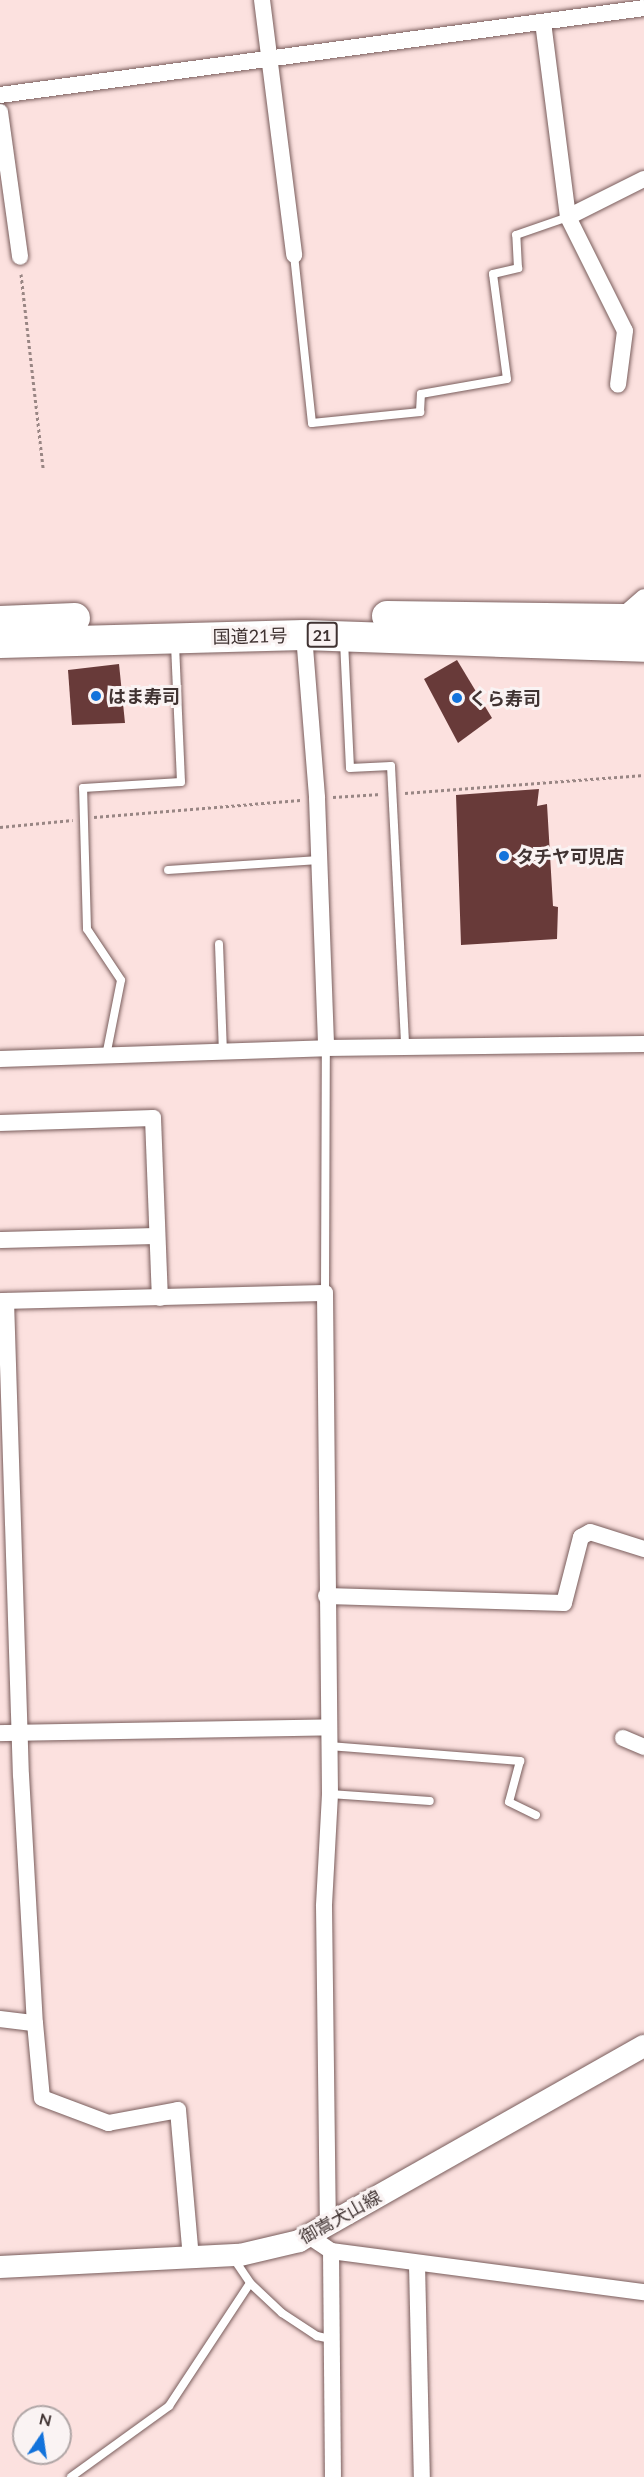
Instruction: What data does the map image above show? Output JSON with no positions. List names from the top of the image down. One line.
{"streets":{"highway":["21","国道21号"],"main road":["御嵩犬山線"]},"places":["はま寿司","くら寿司","タチヤ可児店"],"north":"top"}
